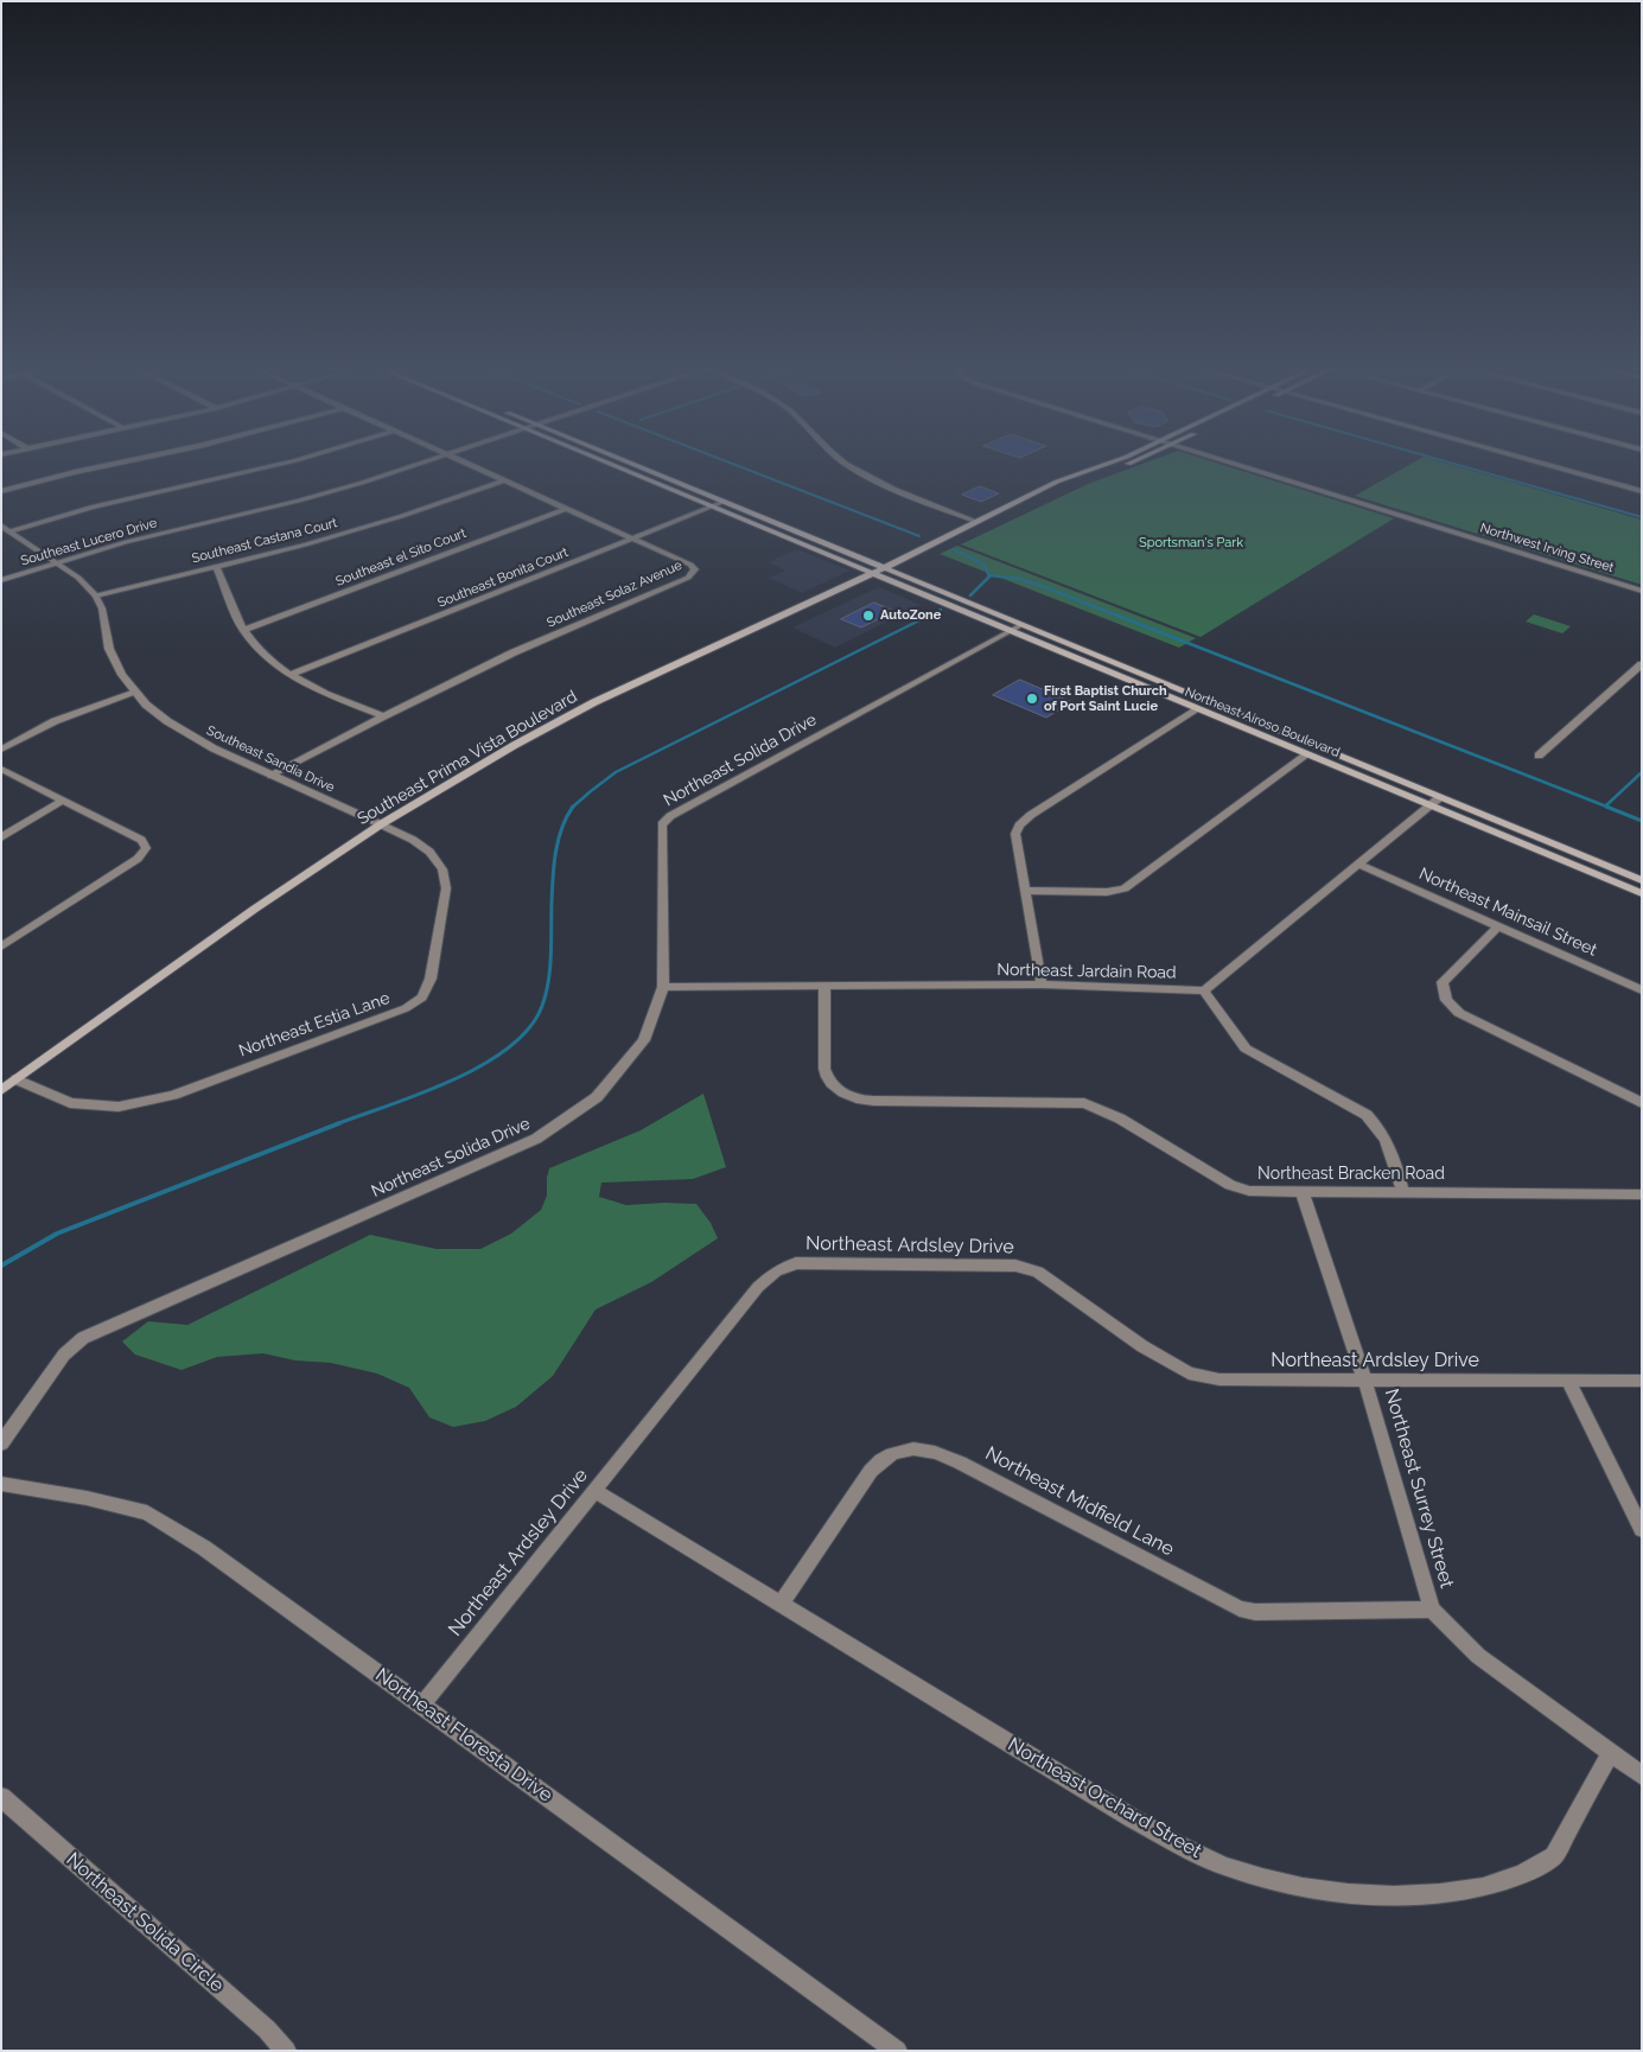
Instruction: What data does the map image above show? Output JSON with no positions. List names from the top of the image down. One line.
{"streets":{"main road":["Northeast Airoso Boulevard","Southeast Prima Vista Boulevard"],"street":["Southeast Castana Court","Southeast Lucero Drive","Northwest Irving Street","Southeast el Sito Court","Southeast Bonita Court","Southeast Solaz Avenue","Southeast Sandia Drive","Northeast Solida Drive","Northeast Mainsail Street","Northeast Jardain Road","Northeast Estia Lane","Northeast Bracken Road","Northeast Ardsley Drive","Northeast Surrey Street","Northeast Midfield Lane","Northeast Floresta Drive","Northeast Orchard Street","Northeast Solida Circle"]},"crossings":[["Southeast Castana Court","Southeast Solaz Avenue"],["Southeast Castana Court","Southeast Sandia Drive"],["Southeast Lucero Drive","Southeast Sandia Drive"],["Southeast el Sito Court","Southeast Solaz Avenue"],["Southeast Bonita Court","Southeast Solaz Avenue"],["Southeast Bonita Court","Northeast Airoso Boulevard"],["Southeast Solaz Avenue","Southeast Sandia Drive"],["Northeast Airoso Boulevard","Southeast Prima Vista Boulevard"],["Northeast Airoso Boulevard","Northeast Solida Drive"],["Southeast Prima Vista Boulevard","Southeast Sandia Drive"],["Southeast Prima Vista Boulevard","Northeast Estia Lane"],["Southeast Sandia Drive","Northeast Estia Lane"],["Northeast Solida Drive","Northeast Jardain Road"],["Northeast Jardain Road","Northeast Bracken Road"],["Northeast Bracken Road","Northeast Surrey Street"],["Northeast Ardsley Drive","Northeast Surrey Street"],["Northeast Ardsley Drive","Northeast Floresta Drive"],["Northeast Ardsley Drive","Northeast Orchard Street"],["Northeast Surrey Street","Northeast Midfield Lane"],["Northeast Surrey Street","Northeast Orchard Street"],["Northeast Midfield Lane","Northeast Orchard Street"]],"parks":["Sportsman's Park"],"places":["AutoZone","First Baptist Church of Port Saint Lucie"]}
